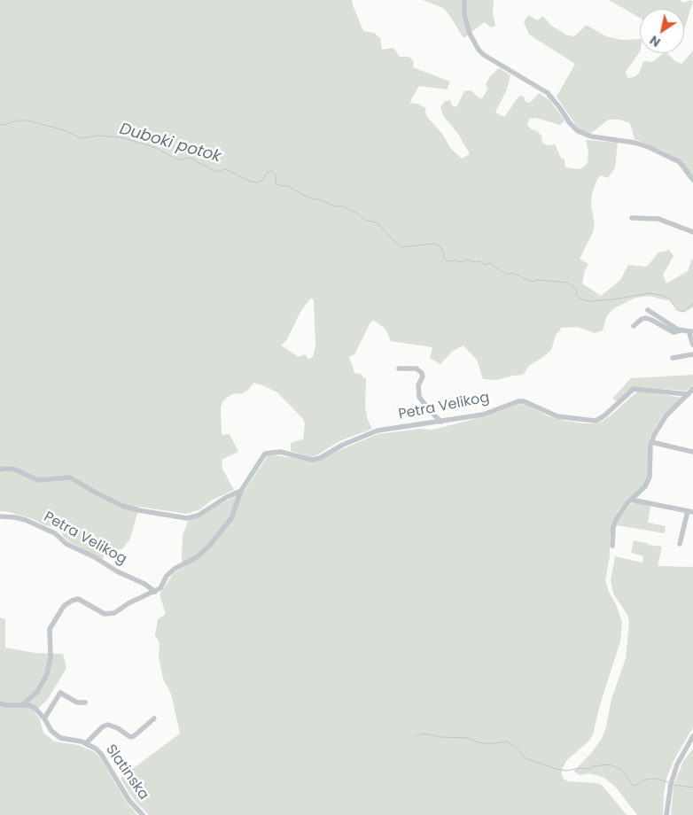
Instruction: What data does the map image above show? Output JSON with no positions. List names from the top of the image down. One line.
{"streets":{"street":["Petra Velikog","Slatinska"]},"crossings":[["Petra Velikog","Slatinska"]],"water":["Duboki potok"],"north":"bottom left"}
